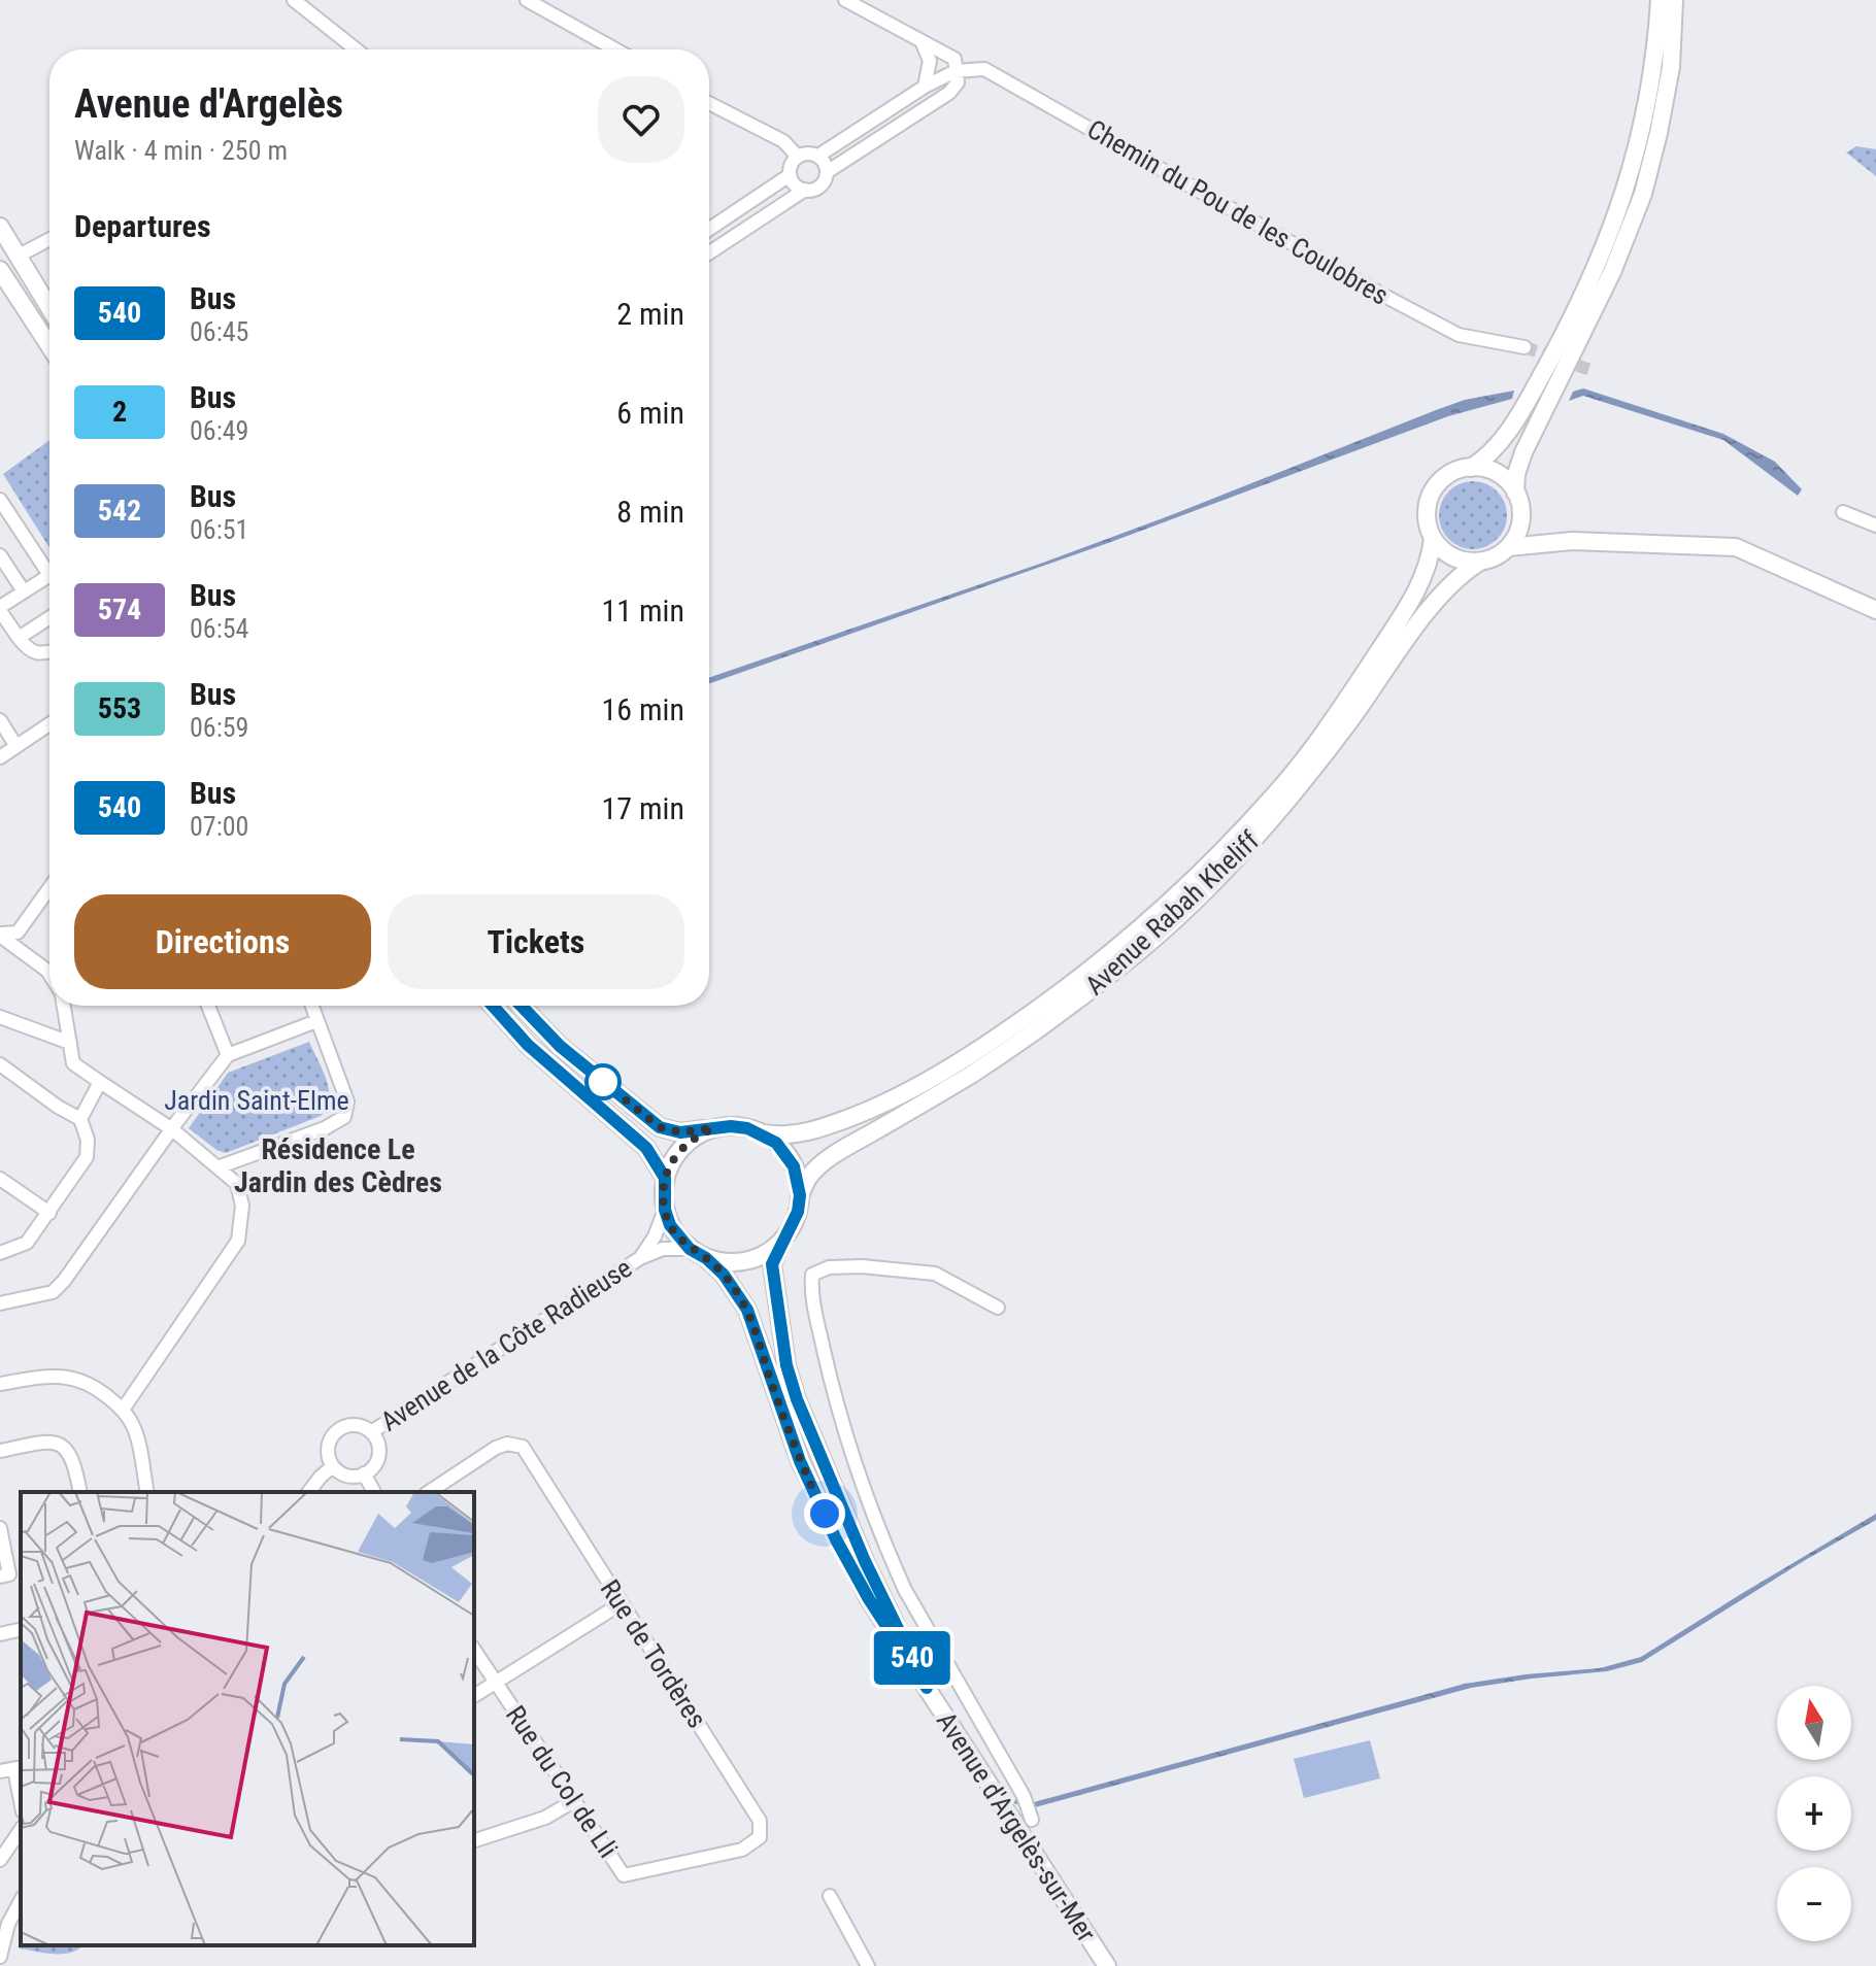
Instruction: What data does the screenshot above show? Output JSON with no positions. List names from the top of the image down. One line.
{"streets":{"main road":["Avenue Rabah Kheliff","Avenue d'Argelès-sur-Mer"],"street":["Chemin du Pou de les Coulobres","Avenue de la Côte Radieuse","Rue de Tordères","Rue du Col de Lli"]},"crossings":[["Avenue Rabah Kheliff","Avenue de la Côte Radieuse"],["Avenue Rabah Kheliff","Avenue d'Argelès-sur-Mer"],["Avenue de la Côte Radieuse","Avenue d'Argelès-sur-Mer"],["Rue de Tordères","Rue du Col de Lli"]],"districts":["Résidence Le Jardin des Cèdres"],"parks":["Jardin Saint-Elme"],"lines":["bus line 540"],"north":"top","page":{"on_map":"540","heading":[["Avenue d'Argelès","Walk · 4 min · 250 m"],"Departures"],"list":[{"mark":"540","name":"Bus","note":"06:45","value":"2 min"},{"mark":"2","name":"Bus","note":"06:49","value":"6 min"},{"mark":"542","name":"Bus","note":"06:51","value":"8 min"},{"mark":"574","name":"Bus","note":"06:54","value":"11 min"},{"mark":"553","name":"Bus","note":"06:59","value":"16 min"},{"mark":"540","name":"Bus","note":"07:00","value":"17 min"}],"buttons":["Directions","Tickets"],"map_buttons":["+","−"]}}
